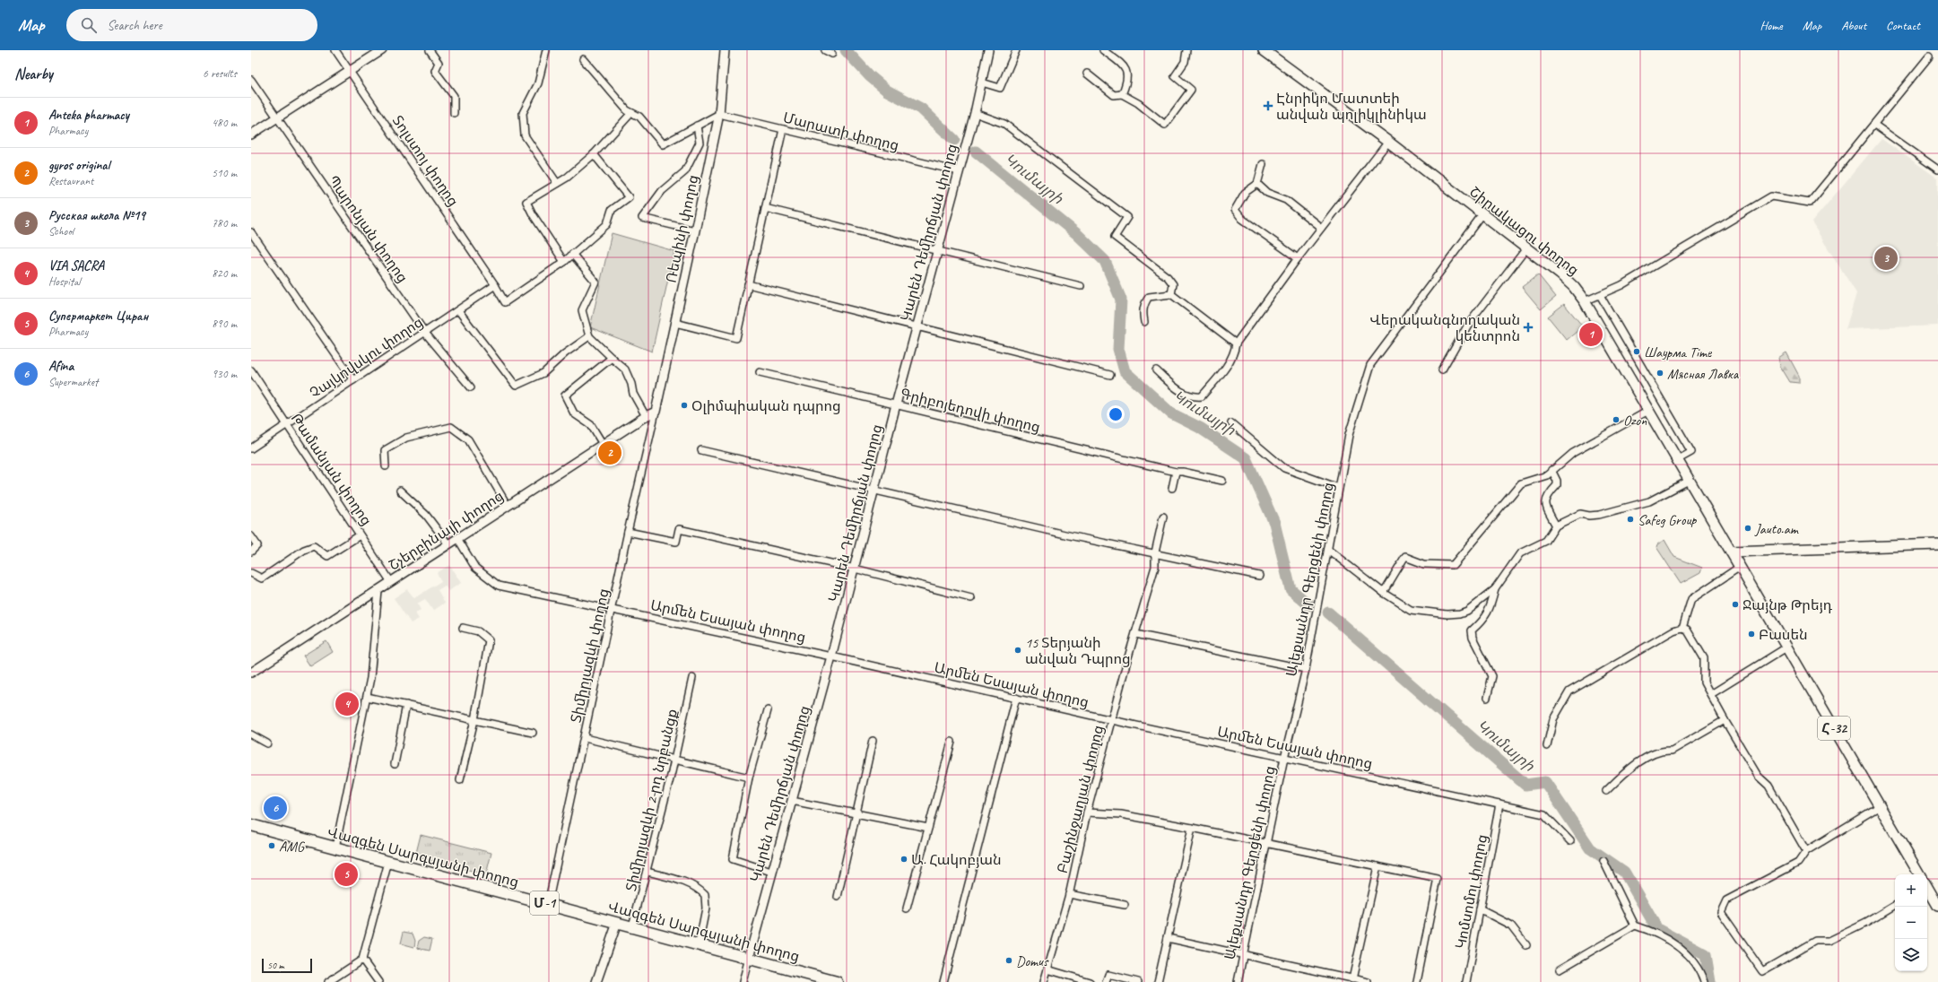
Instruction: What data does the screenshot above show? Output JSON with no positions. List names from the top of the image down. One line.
{"streets":{"highway":["Վազգեն Սարգսյանի փողոց","Մ-1"],"main road":["Շիրակացու փողոց","Հ-32"],"street":["Մարատի փողոց","Տոլստոյ փողոց","Պարոնյան փողոց","Ռեպինի փողոց","Կարեն Դեմիրճյան փողոց","Չայկովսկու փողոց","Գրիբոյեդովի փողոց","Թամանյան փողոց","Շչերբինայի փողոց","Ալեքսանդր Գերցենի փողոց","Արմեն Եսայան փողոց","Տիմիրյազևի փողոց","Բաշինջաղյան փողոց","Տիմիրյազևի 2-րդ նրբանցք","Կոմսոմոլ փողոց"]},"crossings":[["Մարատի փողոց","Ռեպինի փողոց"],["Մարատի փողոց","Կարեն Դեմիրճյան փողոց"],["Տոլստոյ փողոց","Չայկովսկու փողոց"],["Պարոնյան փողոց","Չայկովսկու փողոց"],["Ռեպինի փողոց","Շչերբինայի փողոց"],["Ռեպինի փողոց","Տիմիրյազևի փողոց"],["Շիրակացու փողոց","Ալեքսանդր Գերցենի փողոց"],["Շիրակացու փողոց","Հ-32"],["Կարեն Դեմիրճյան փողոց","Գրիբոյեդովի փողոց"],["Կարեն Դեմիրճյան փողոց","Արմեն Եսայան փողոց"],["Կարեն Դեմիրճյան փողոց","Վազգեն Սարգսյանի փողոց"],["Չայկովսկու փողոց","Թամանյան փողոց"],["Թամանյան փողոց","Շչերբինայի փողոց"],["Շչերբինայի փողոց","Արմեն Եսայան փողոց"],["Շչերբինայի փողոց","Տիմիրյազևի փողոց"],["Ալեքսանդր Գերցենի փողոց","Արմեն Եսայան փողոց"],["Արմեն Եսայան փողոց","Տիմիրյազևի փողոց"],["Արմեն Եսայան փողոց","Բաշինջաղյան փողոց"],["Արմեն Եսայան փողոց","Կոմսոմոլ փողոց"],["Տիմիրյազևի փողոց","Վազգեն Սարգսյանի փողոց"],["Տիմիրյազևի 2-րդ նրբանցք","Վազգեն Սարգսյանի փողոց"]],"water":["Կումայրի"],"places":{"health":["Էնրիկո Մատտեի անվան պոլիկլինիկա","Վերականգնողական կենտրոն"],"other":["Шаурма Time","Мясная Лавка","Օլիմպիական դպրոց","Ozon","Safeg Group","Jauto.am","Ջայնթ Թրեյդ","Բասեն","15 Տերյանի անվան Դպրոց","AMG","Ա. Հակոբյան","Domus"]},"scale_bar":"50 m","page":{"header":"Map","search":"Search here","nav":["Home","Map","About","Contact"],"heading":["Nearby","6 results"],"list":[{"mark":"1","name":"Anteka pharmacy","note":"Pharmacy","value":"480 m"},{"mark":"2","name":"gyros original","note":"Restaurant","value":"510 m"},{"mark":"3","name":"Русская школа №19","note":"School","value":"780 m"},{"mark":"4","name":"VIA SACRA","note":"Hospital","value":"820 m"},{"mark":"5","name":"Супермаркет Циран","note":"Pharmacy","value":"890 m"},{"mark":"6","name":"Afina","note":"Supermarket","value":"930 m"}],"pins":["3","1","2","4","6","5"],"map_buttons":["+","−"],"scale":"50 m"}}
